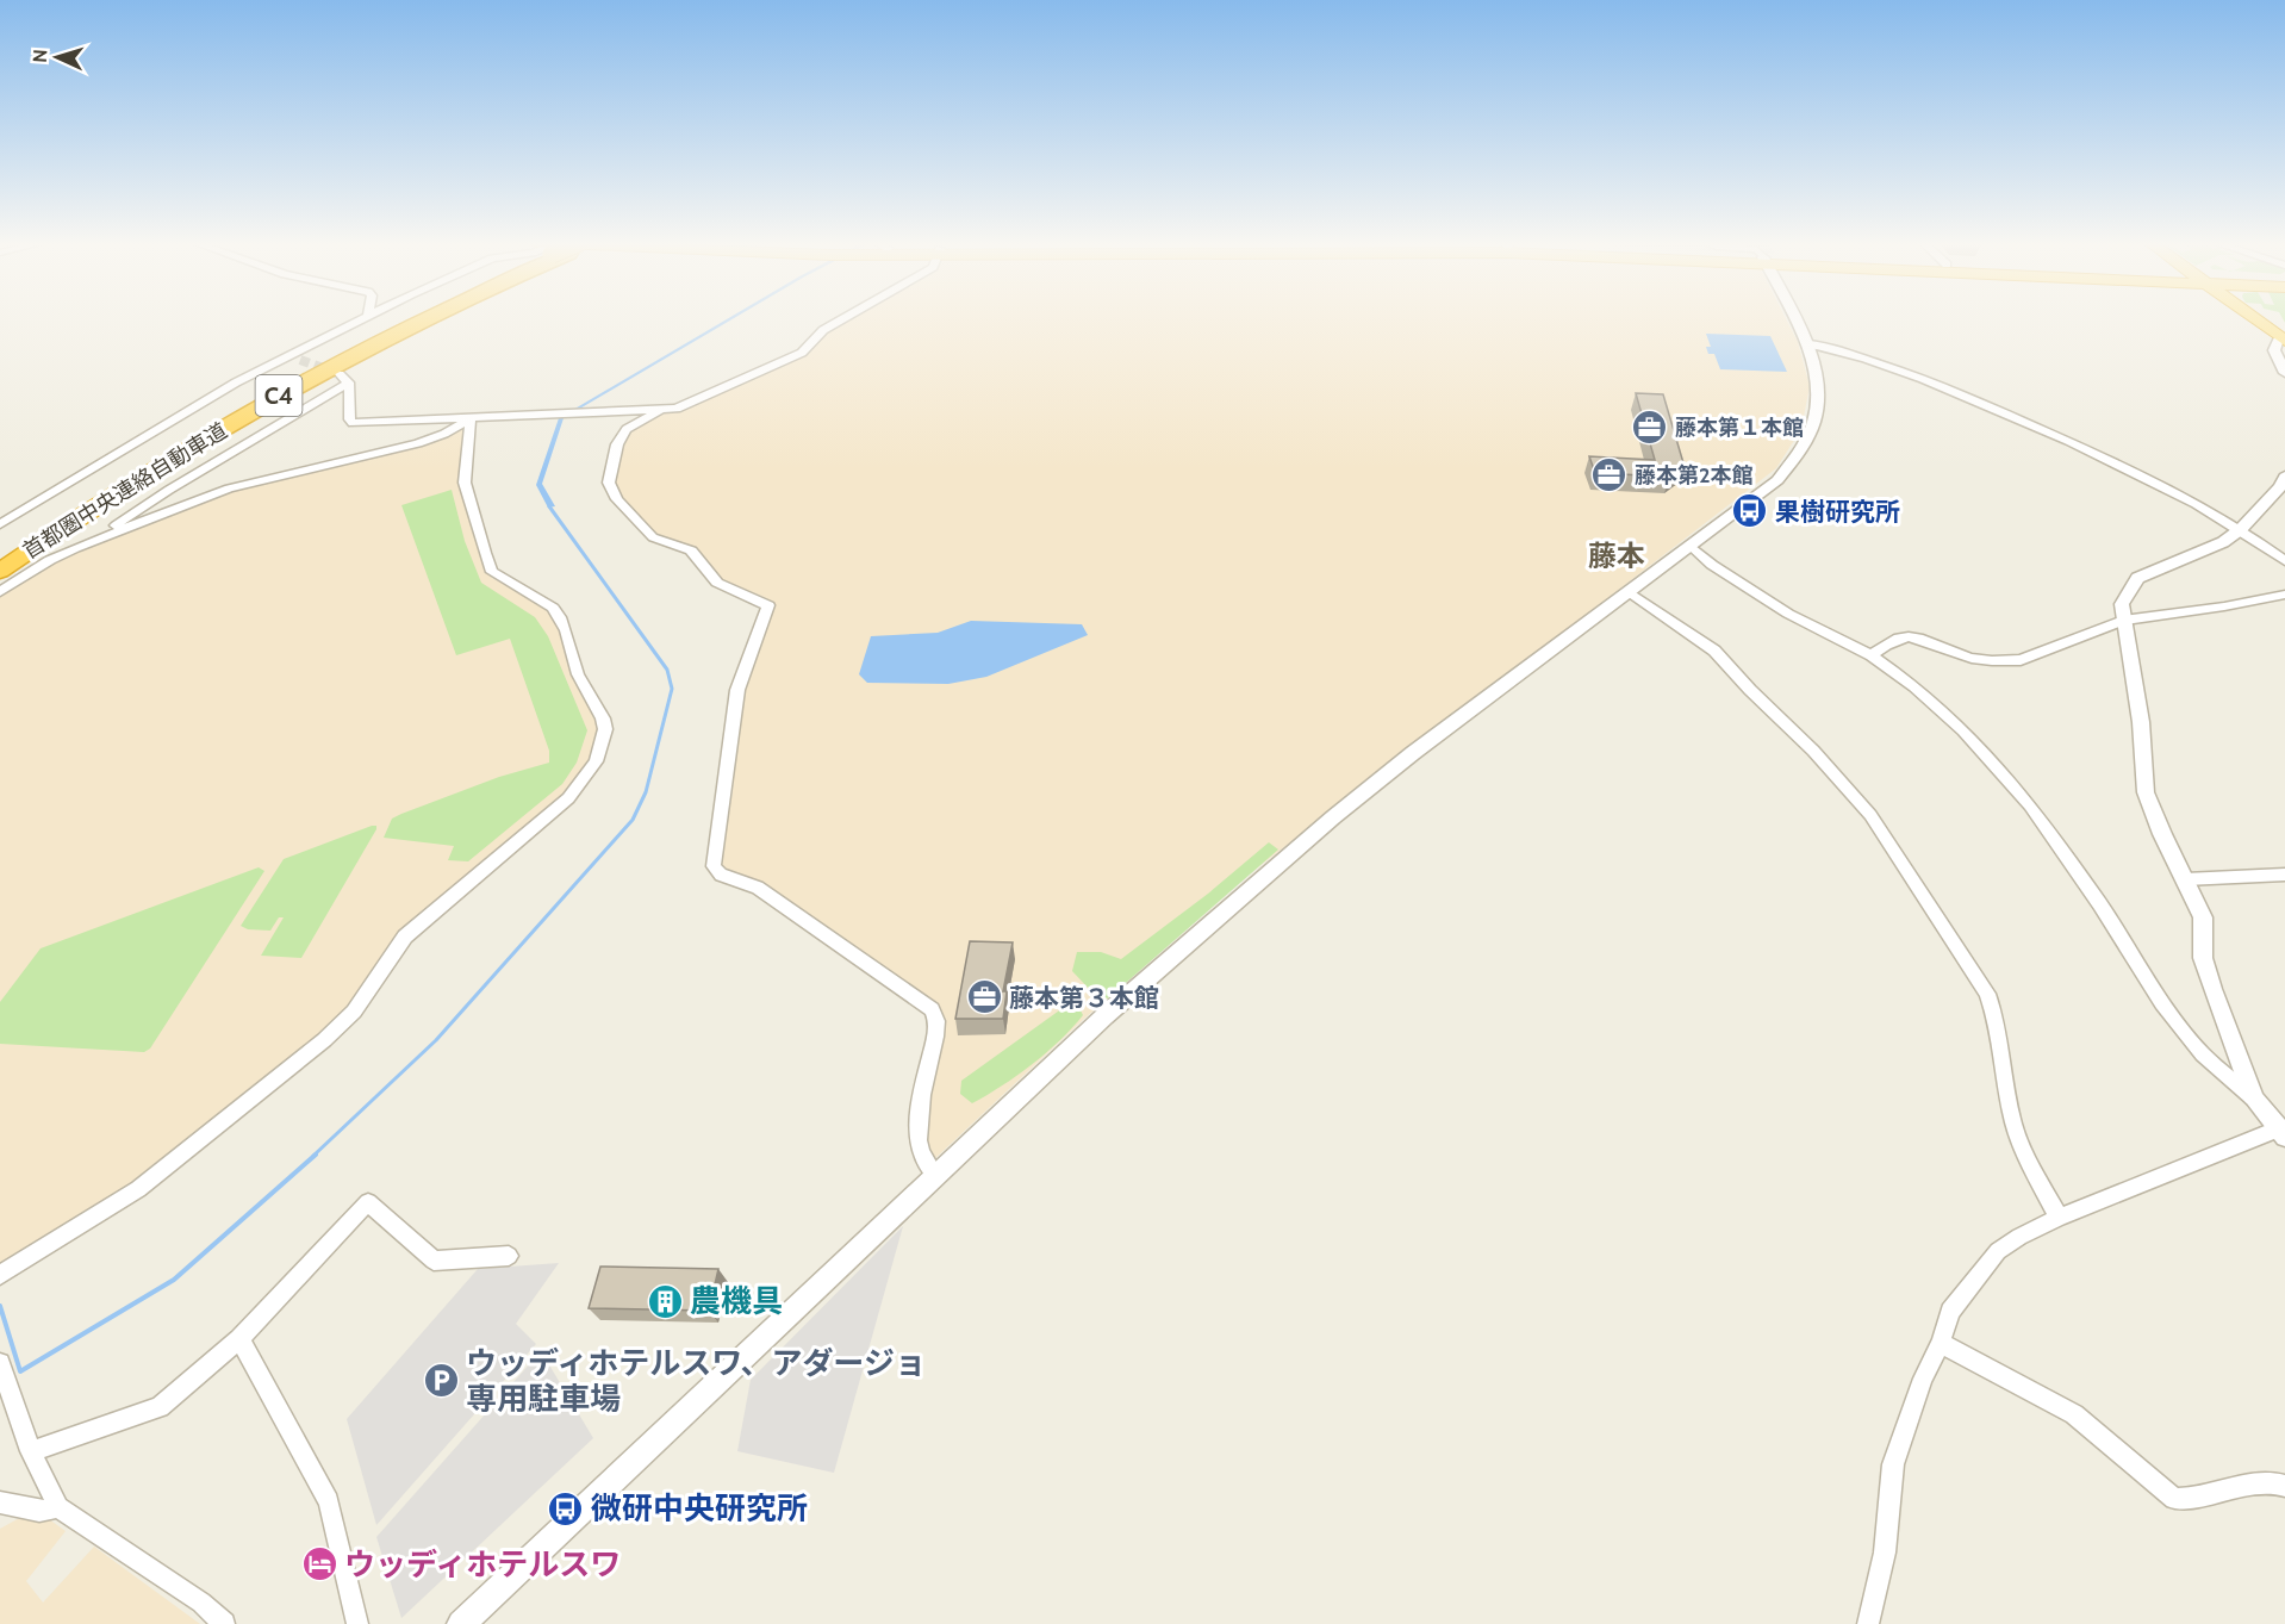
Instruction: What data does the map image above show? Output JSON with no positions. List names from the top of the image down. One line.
{"streets":{"highway":["C4","首都圏中央連絡自動車道"]},"districts":["藤本"],"places":{"office":["藤本第１本館","藤本第2本館","藤本第３本館"],"bus stop":["果樹研究所","微研中央研究所"],"building":["農機具"],"parking":["ウッディホテルスワ、アダージョ 専用駐車場"],"hotel":["ウッディホテルスワ"]},"north":"left"}
